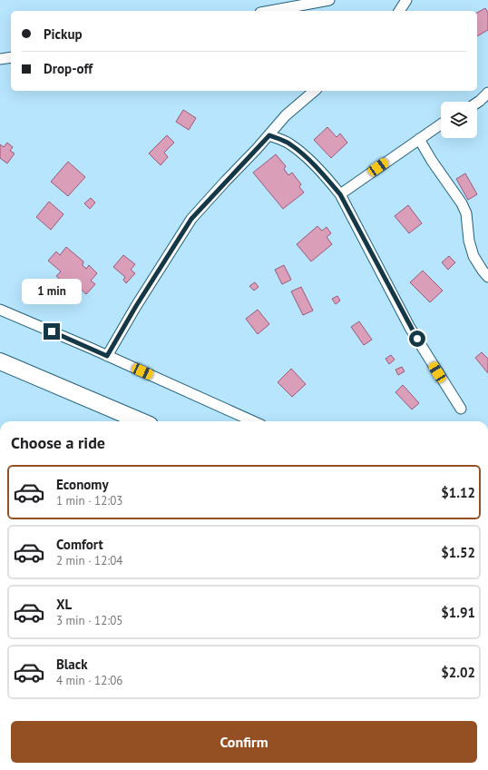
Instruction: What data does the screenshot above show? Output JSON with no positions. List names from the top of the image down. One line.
{"page":{"banner":["Pickup","Drop-off"],"bubble":"1 min","heading":"Choose a ride","list":[{"name":"Economy","note":"1 min · 12:03","value":"$1.12"},{"name":"Comfort","note":"2 min · 12:04","value":"$1.52"},{"name":"XL","note":"3 min · 12:05","value":"$1.91"},{"name":"Black","note":"4 min · 12:06","value":"$2.02"}],"buttons":"Confirm"}}
